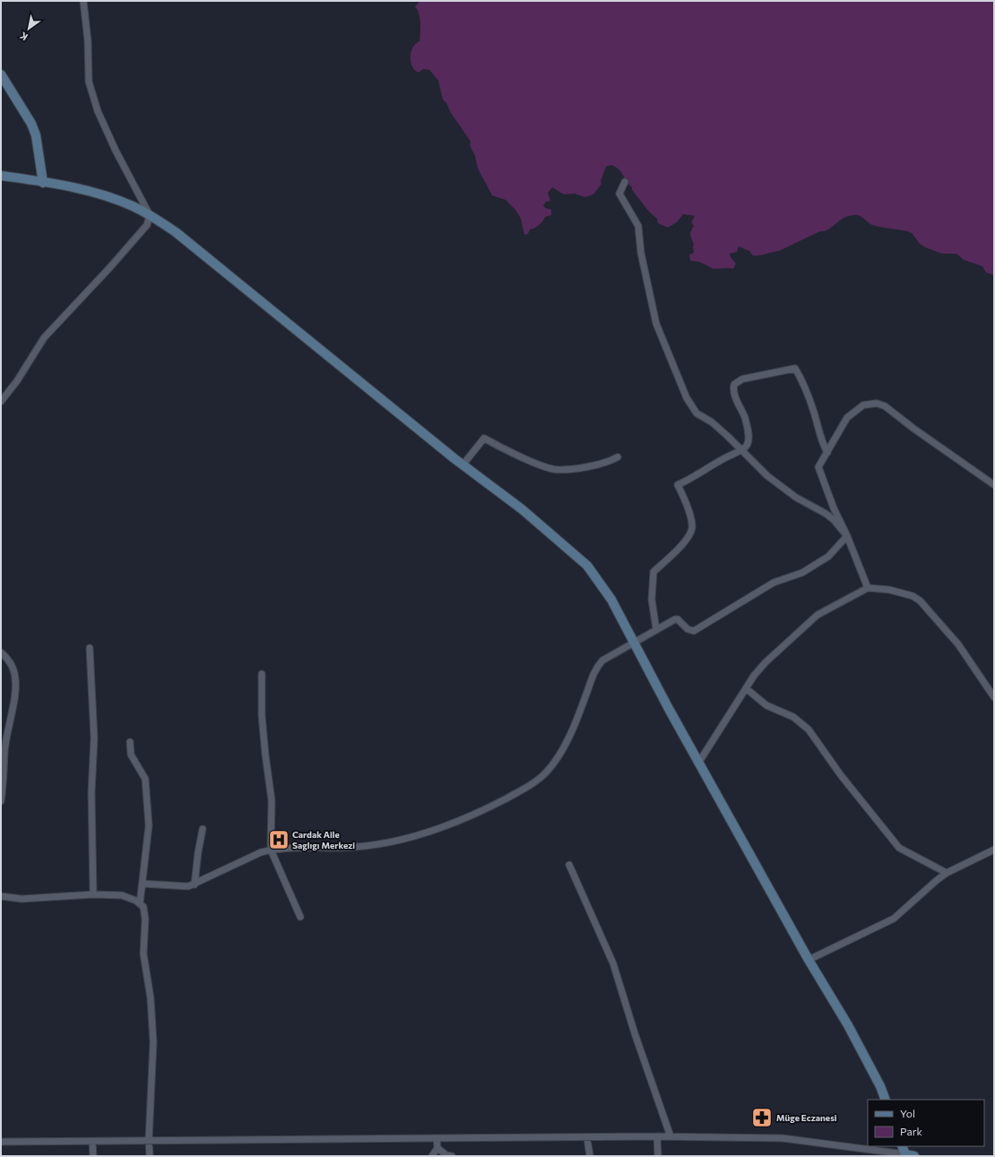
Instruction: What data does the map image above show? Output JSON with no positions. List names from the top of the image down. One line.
{"places":{"hospital":["Cardak Aile Saglıgı Merkezi"],"pharmacy":["Müge Eczanesi"]},"legend":["Yol","Park"],"north":"bottom left"}
